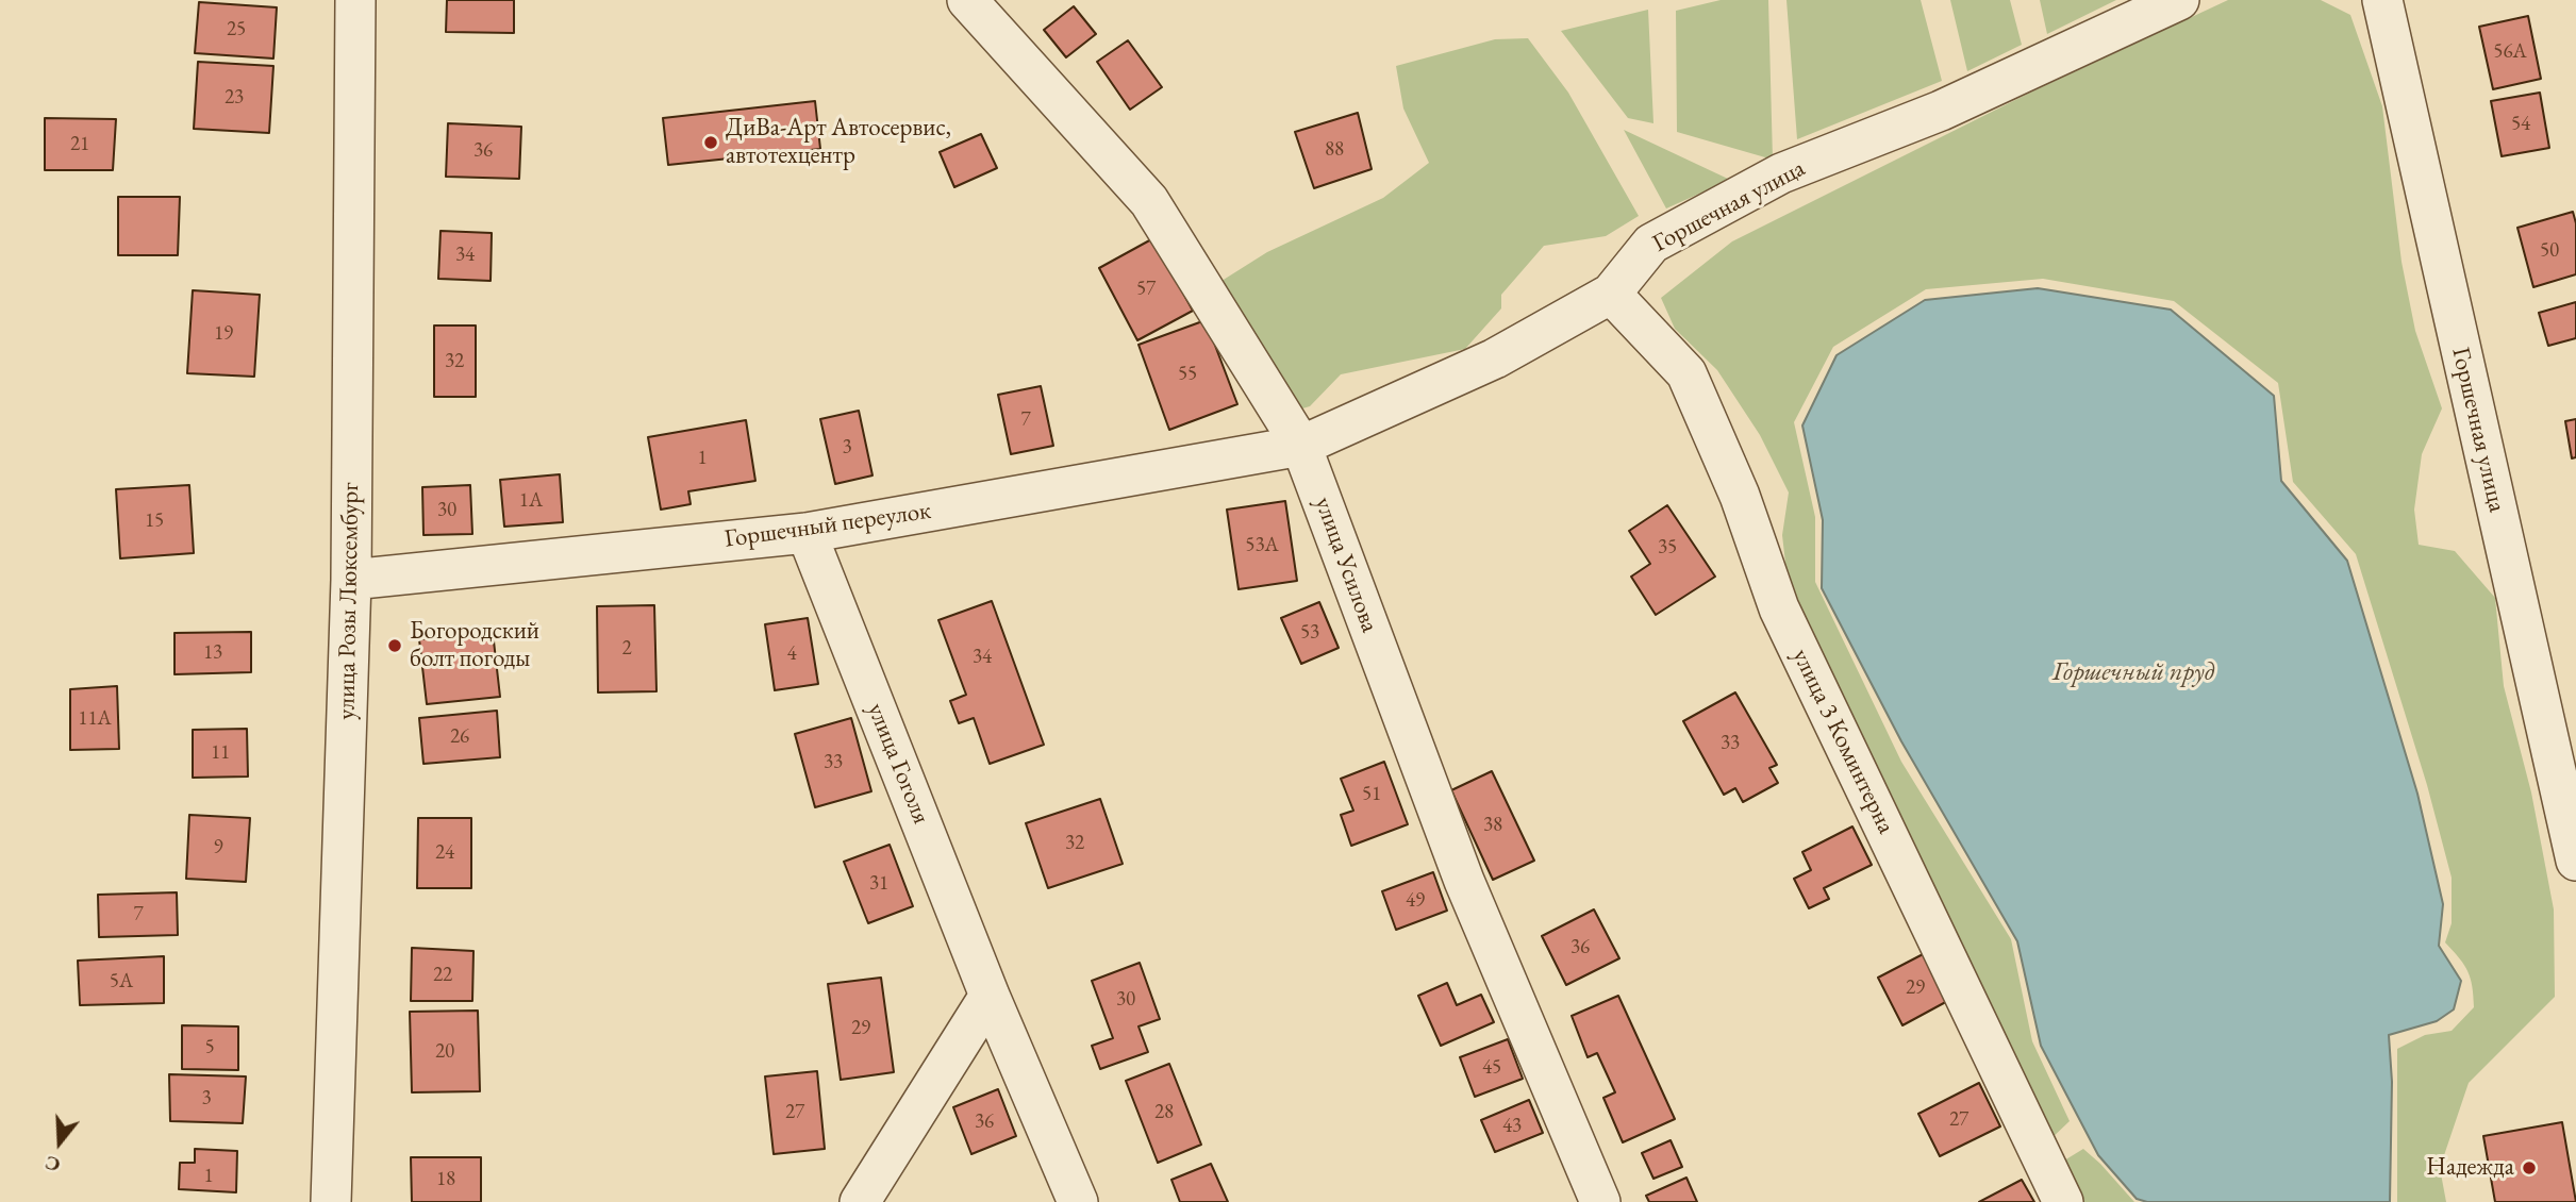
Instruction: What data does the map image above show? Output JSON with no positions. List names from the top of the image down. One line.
{"streets":{"street":["Горшечная улица","Горшечный переулок","улица Усилова","улица Розы Люксембург","улица 3 Коминтерна","улица Гоголя"]},"crossings":[["Горшечная улица","Горшечный переулок"],["Горшечная улица","улица Усилова"],["Горшечная улица","улица 3 Коминтерна"],["Горшечный переулок","улица Усилова"],["Горшечный переулок","улица Розы Люксембург"],["Горшечный переулок","улица Гоголя"]],"water":["Горшечный пруд"],"places":["ДиВа-Арт Автосервис, автотехцентр","Богородский болт погоды","Надежда"],"house_numbers":["25","56А","23","54","21","88","36","50","34","57","19","32","55","7","3","1","1А","30","15","53А","35","53","2","13","4","34","11А","26","33","11","33","51","38","32","9","24","31","49","7","36","22","5А","29","30","29","5","20","45","3","27","28","27","36","43","1","18"],"north":"bottom"}
